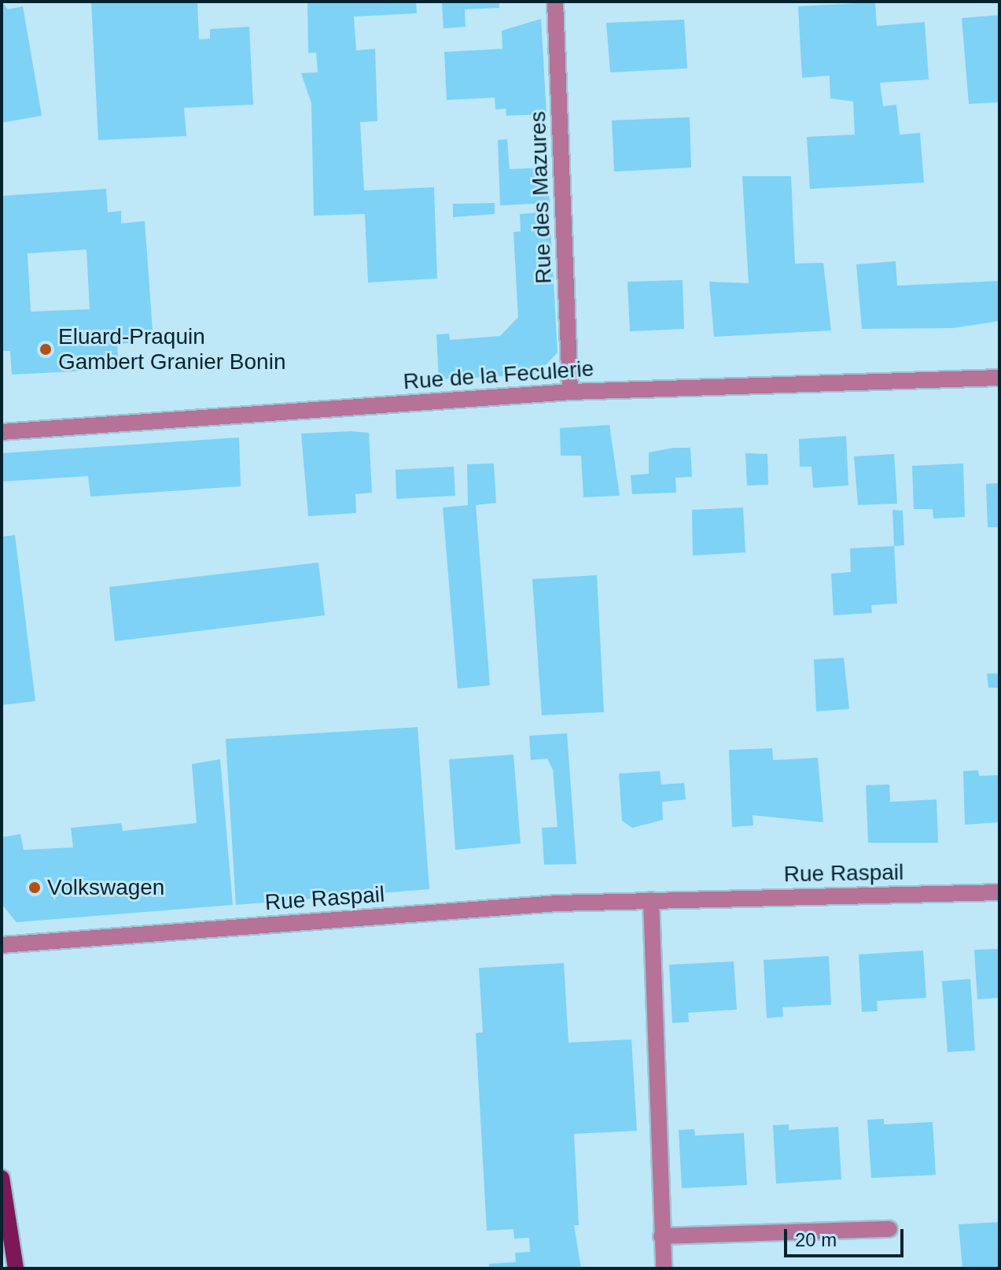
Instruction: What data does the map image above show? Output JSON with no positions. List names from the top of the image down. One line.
{"streets":{"street":["Rue des Mazures","Rue de la Feculerie","Rue Raspail"]},"crossings":[["Rue des Mazures","Rue de la Feculerie"]],"places":["Eluard-Praquin Gambert Granier Bonin","Volkswagen"],"scale_bar":"20 m"}
